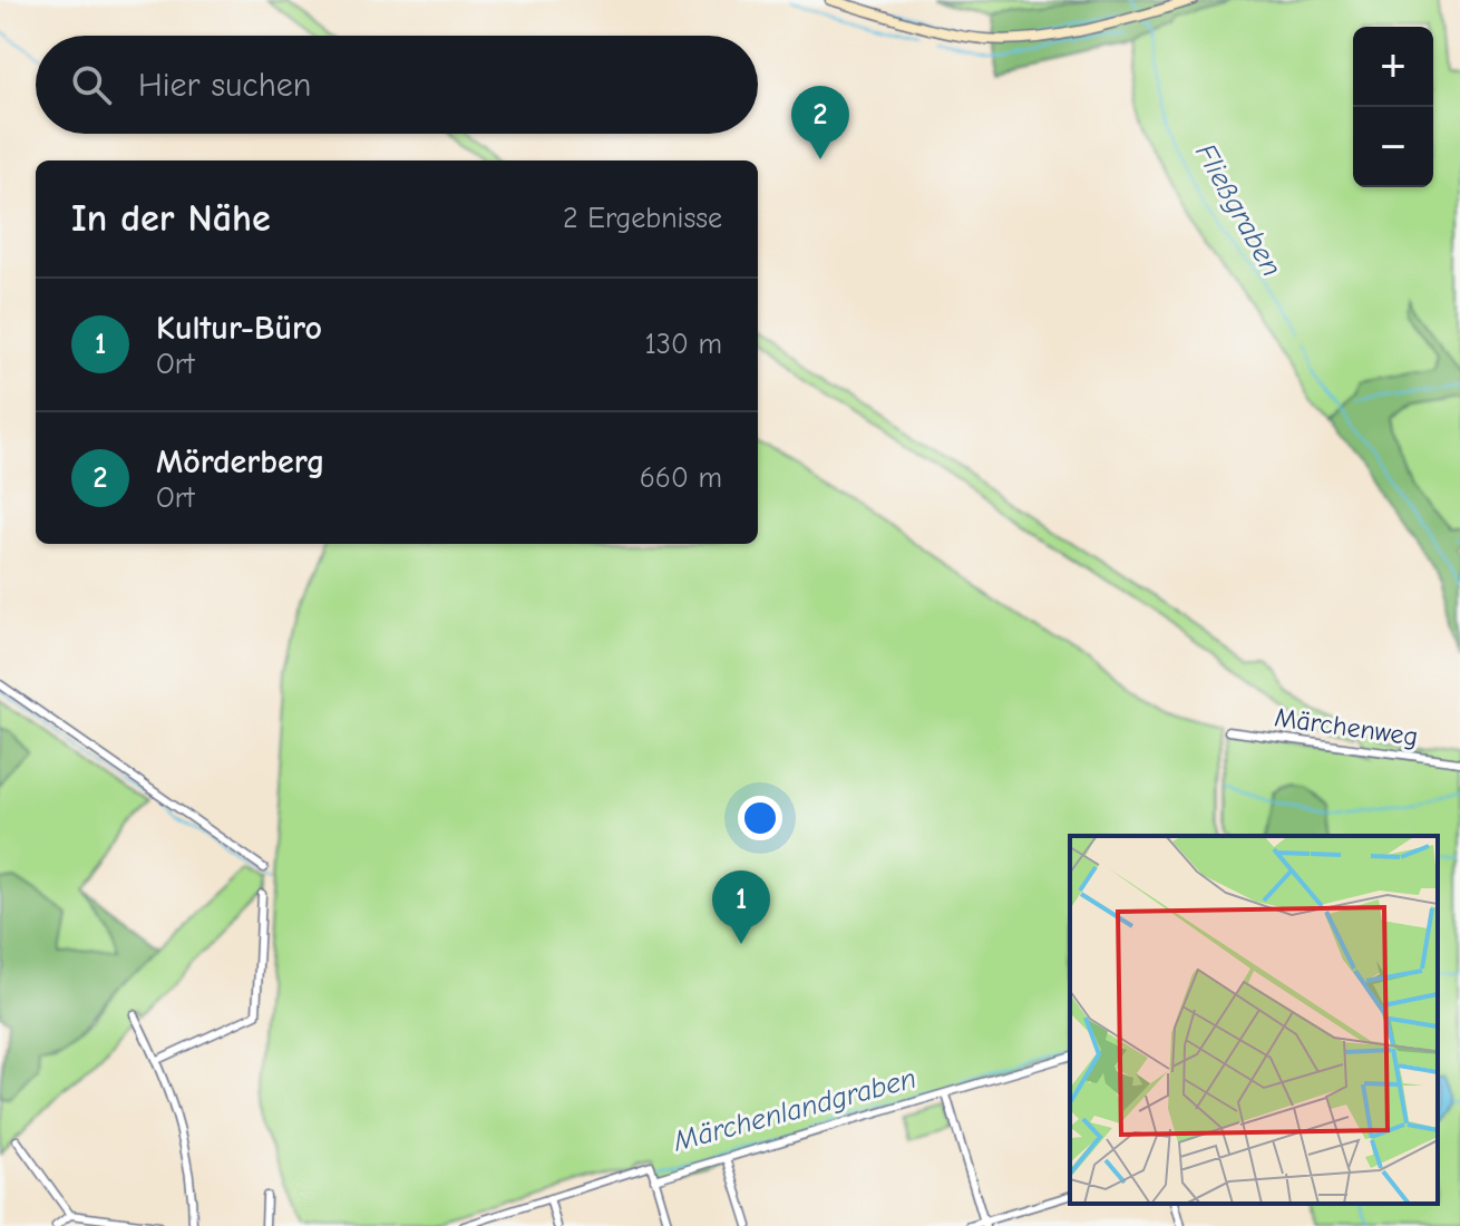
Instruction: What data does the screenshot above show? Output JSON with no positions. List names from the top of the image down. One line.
{"streets":{"street":["Märchenweg"]},"water":["Fließgraben","Märchenlandgraben"],"page":{"map_buttons":["+","−"],"search":"Hier suchen","pins":["2","1"],"heading":["In der Nähe","2 Ergebnisse"],"list":[{"mark":"1","name":"Kultur-Büro","note":"Ort","value":"130 m"},{"mark":"2","name":"Mörderberg","note":"Ort","value":"660 m"}]}}
